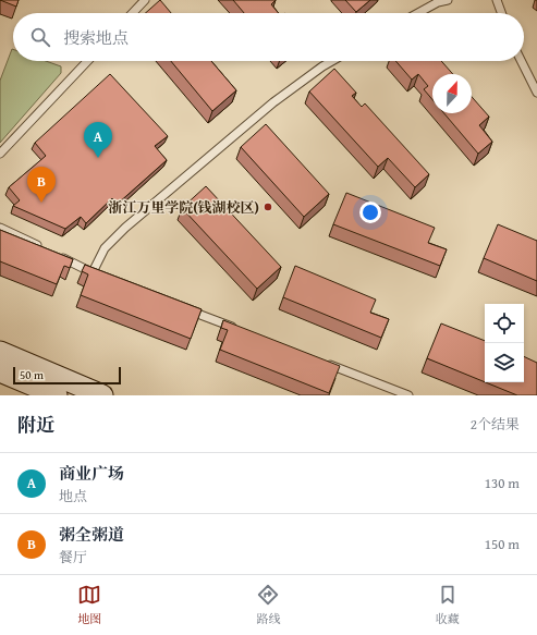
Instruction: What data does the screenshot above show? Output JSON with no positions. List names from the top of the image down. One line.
{"places":["浙江万里学院(钱湖校区)"],"scale_bar":"50 m","north":"top","page":{"search":"搜索地点","pins":["A","B"],"scale":"50 m","heading":["附近","2个结果"],"list":[{"mark":"A","name":"商业广场","note":"地点","value":"130 m"},{"mark":"B","name":"粥全粥道","note":"餐厅","value":"150 m"}],"nav":["地图","路线","收藏"]}}
